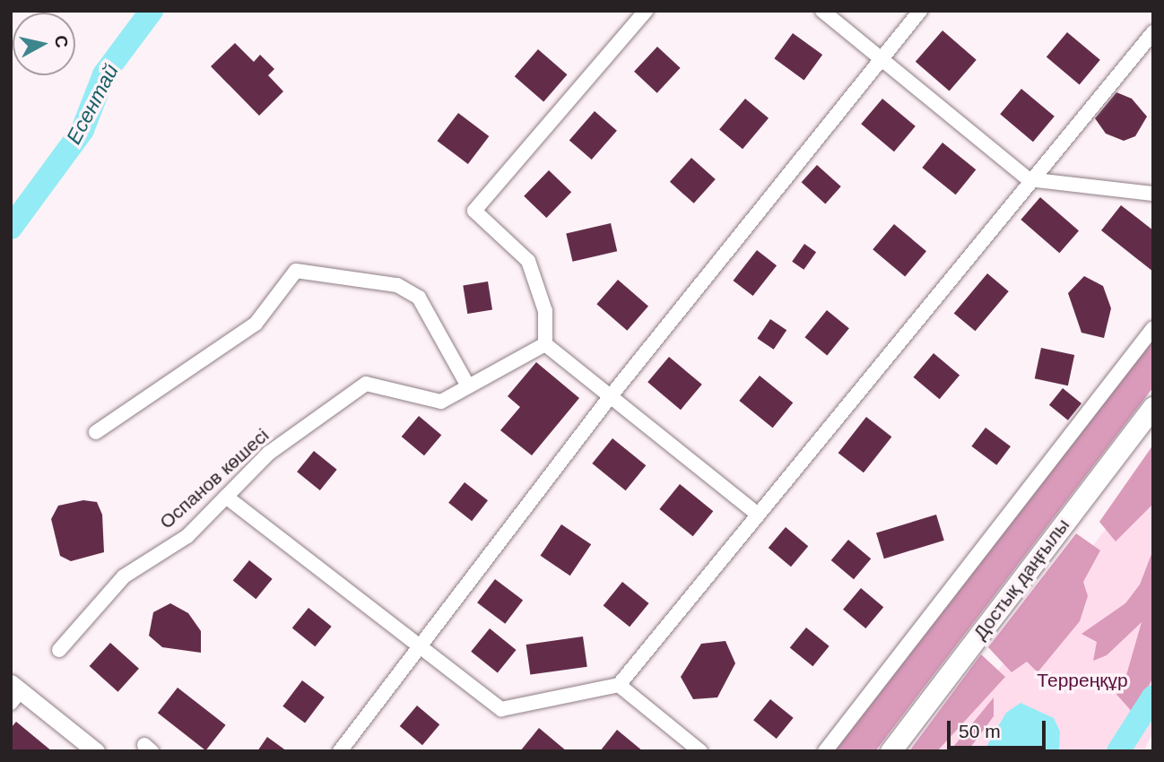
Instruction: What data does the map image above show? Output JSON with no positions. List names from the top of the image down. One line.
{"streets":{"main road":["Достық даңғылы"],"street":["Оспанов көшесі"]},"water":["Есентай"],"parks":["Терреңқұр"],"scale_bar":"50 m","north":"right"}
